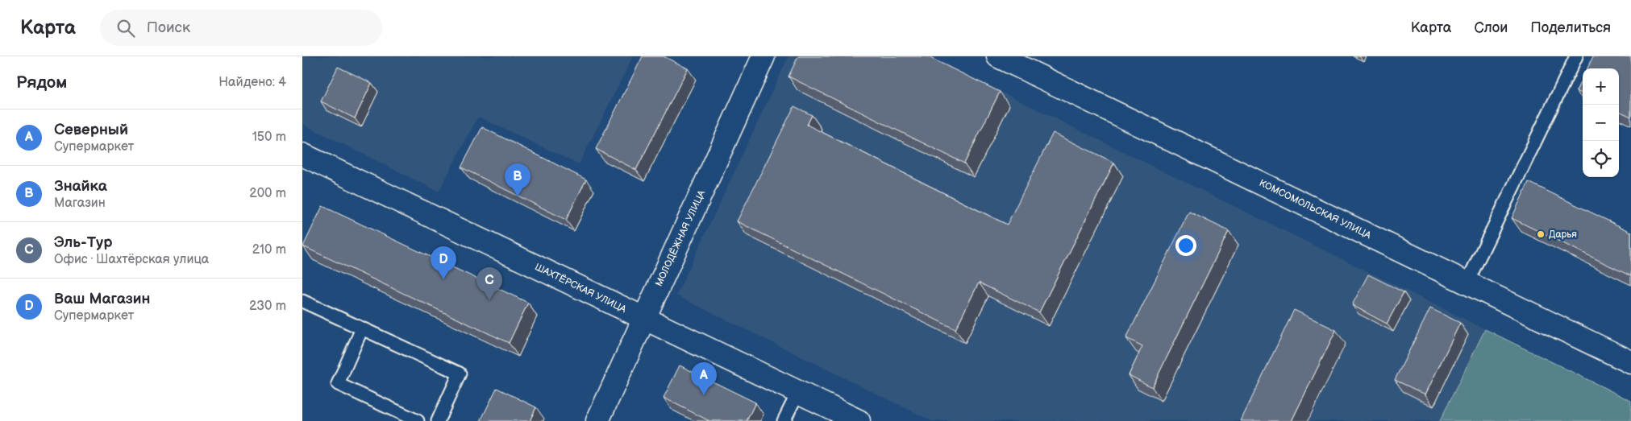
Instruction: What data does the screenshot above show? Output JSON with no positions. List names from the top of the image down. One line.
{"streets":{"street":["КОМСОМОЛЬСКАЯ УЛИЦА","МОЛОДЁЖНАЯ УЛИЦА","ШАХТЁРСКАЯ УЛИЦА"]},"crossings":[["МОЛОДЁЖНАЯ УЛИЦА","ШАХТЁРСКАЯ УЛИЦА"]],"places":["Дарья"],"page":{"header":"Карта","search":"Поиск","nav":["Карта","Слои","Поделиться"],"heading":["Рядом","Найдено: 4"],"map_buttons":["+","−"],"list":[{"mark":"A","name":"Северный","note":"Супермаркет","value":"150 m"},{"mark":"B","name":"Знайка","note":"Магазин","value":"200 m"},{"mark":"C","name":"Эль-Тур","note":"Офис · Шахтёрская улица","value":"210 m"},{"mark":"D","name":"Ваш Магазин","note":"Супермаркет","value":"230 m"}],"pins":["B","D","C","A"]}}
